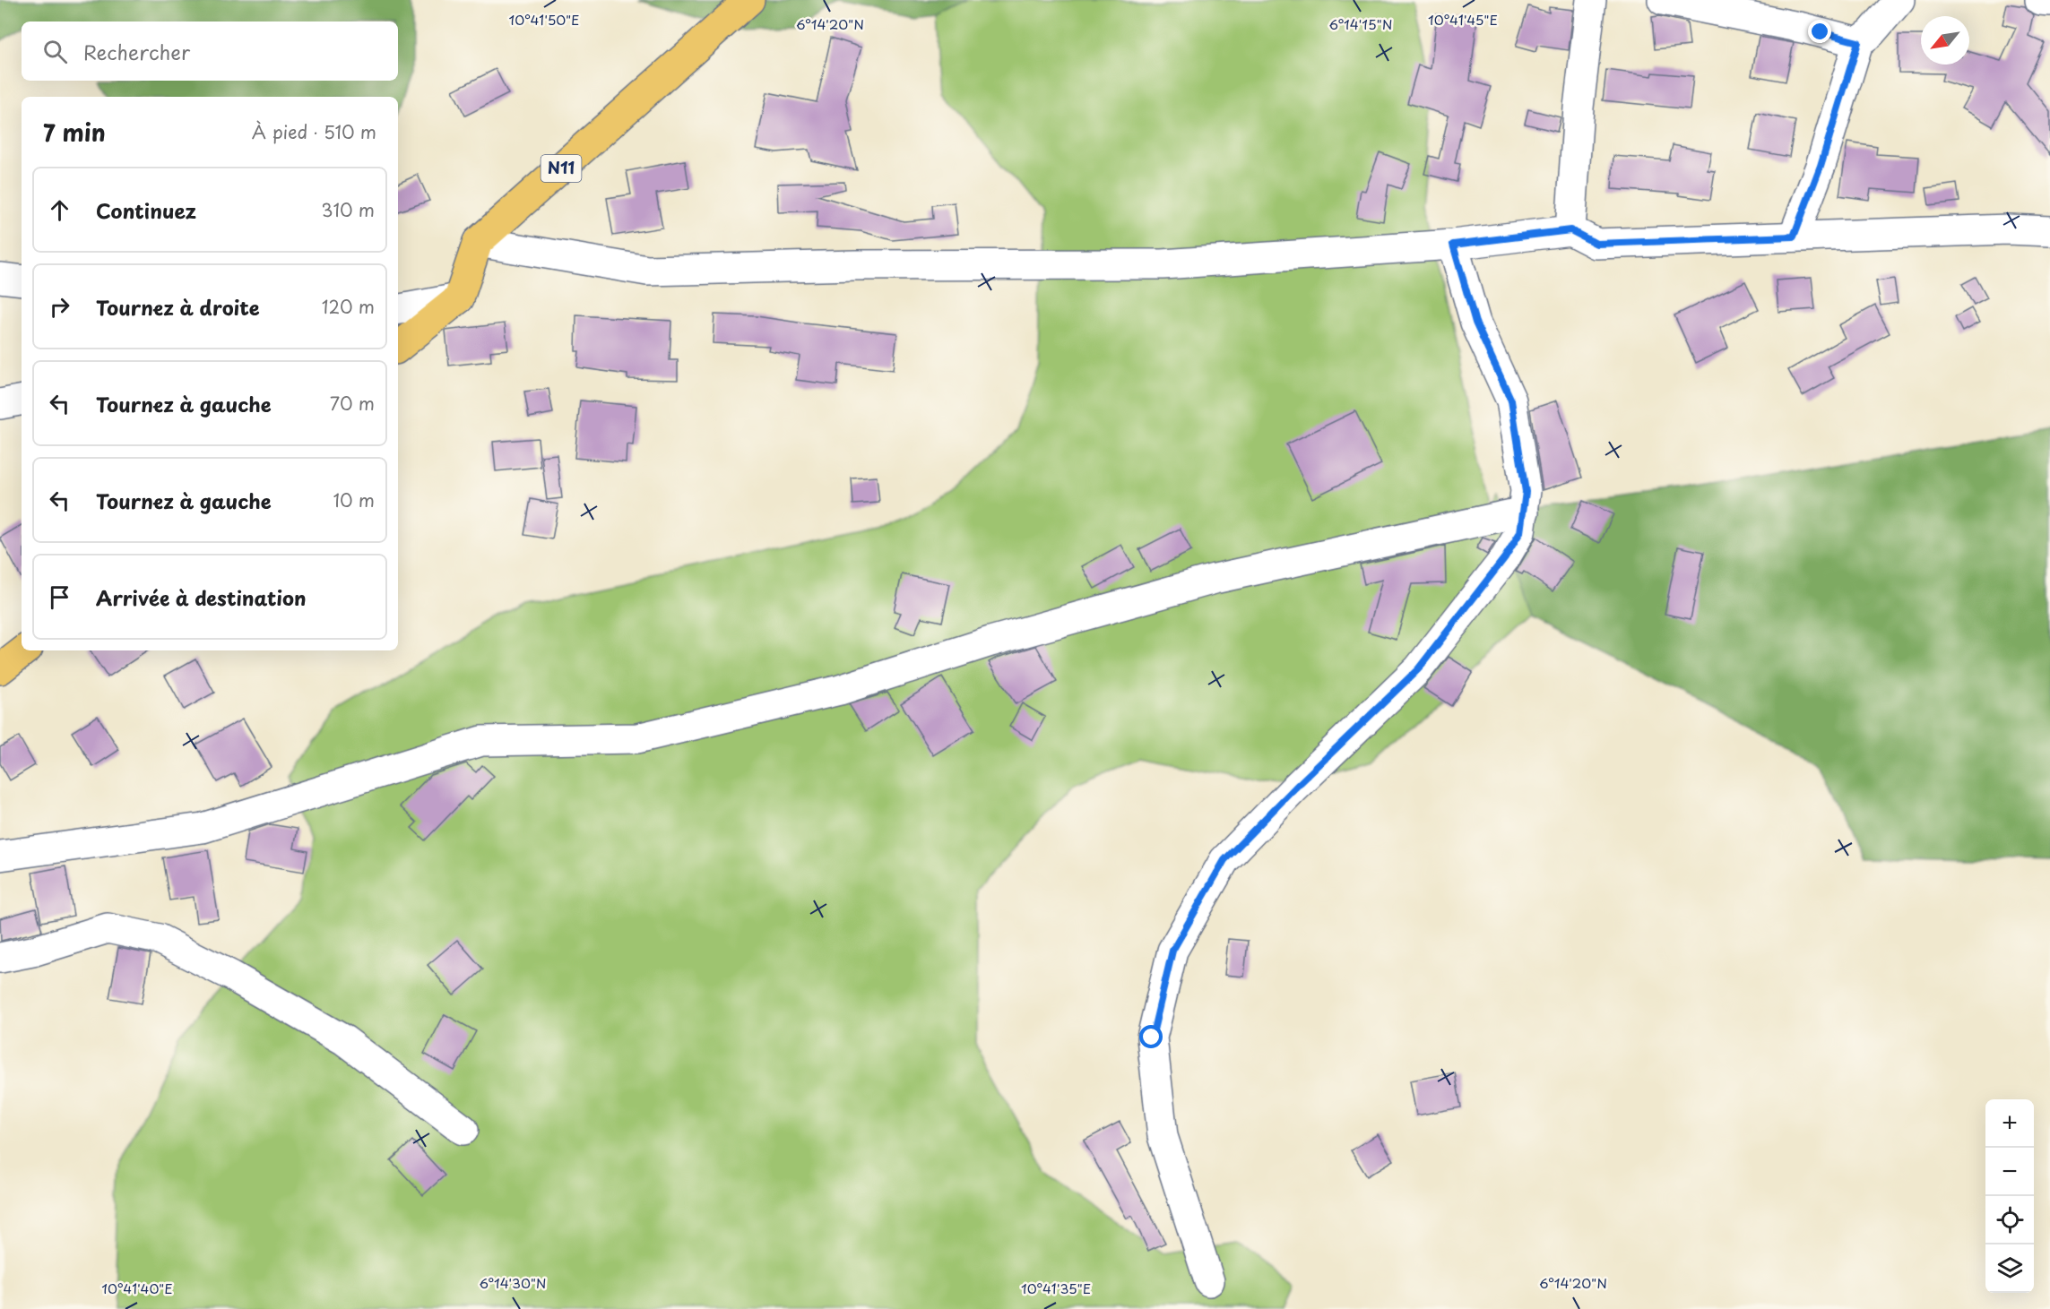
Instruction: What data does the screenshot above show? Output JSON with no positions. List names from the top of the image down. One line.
{"streets":{"highway":["N11"]},"north":"bottom left","page":{"search":"Rechercher","heading":["7 min","À pied · 510 m"],"list":[["Continuez","310 m"],["Tournez à droite","120 m"],["Tournez à gauche","70 m"],["Tournez à gauche","10 m"],"Arrivée à destination"],"map_buttons":["+","−"]},"coordinates":["10°41'50\"E","10°41'45\"E","6°14'20\"N","6°14'15\"N","6°14'30\"N","10°41'40\"E","10°41'35\"E"]}
